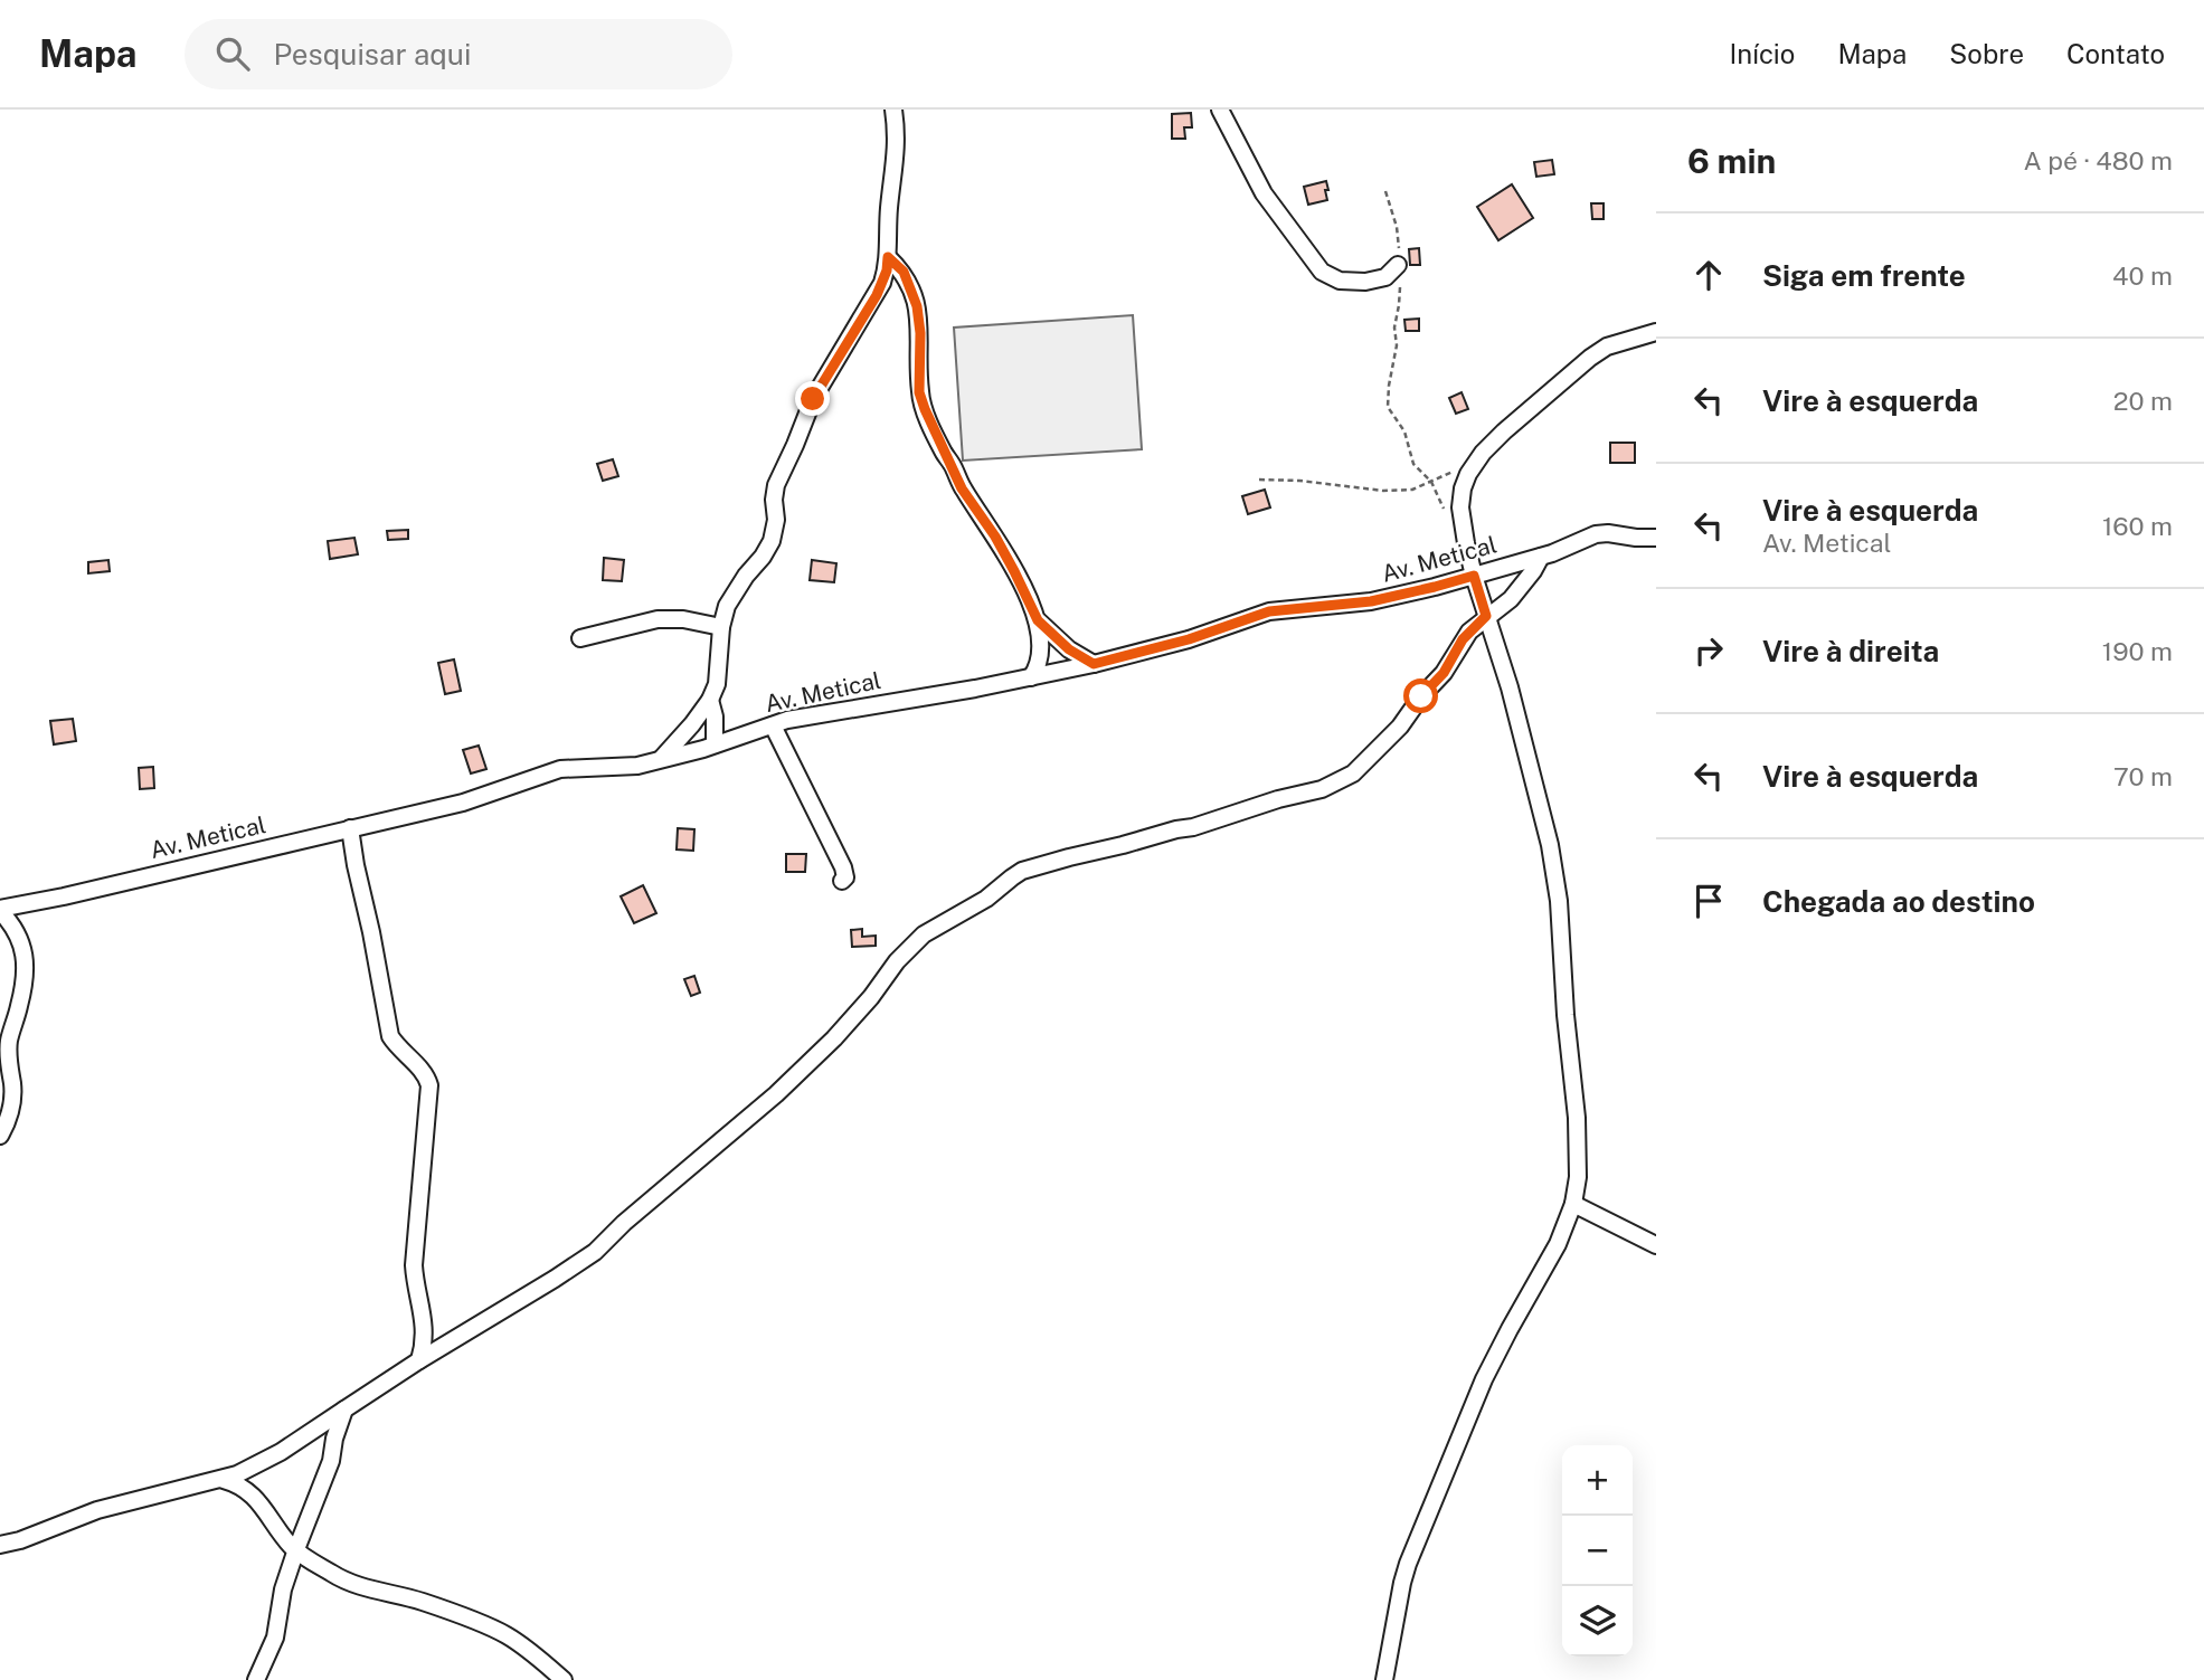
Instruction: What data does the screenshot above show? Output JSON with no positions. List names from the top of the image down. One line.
{"streets":{"street":["Av. Metical"]},"page":{"header":"Mapa","search":"Pesquisar aqui","nav":["Início","Mapa","Sobre","Contato"],"heading":["6 min","A pé · 480 m"],"list":[["Siga em frente","40 m"],["Vire à esquerda","20 m"],["Vire à esquerda","Av. Metical","160 m"],["Vire à direita","190 m"],["Vire à esquerda","70 m"],"Chegada ao destino"],"map_buttons":["+","−"]}}
